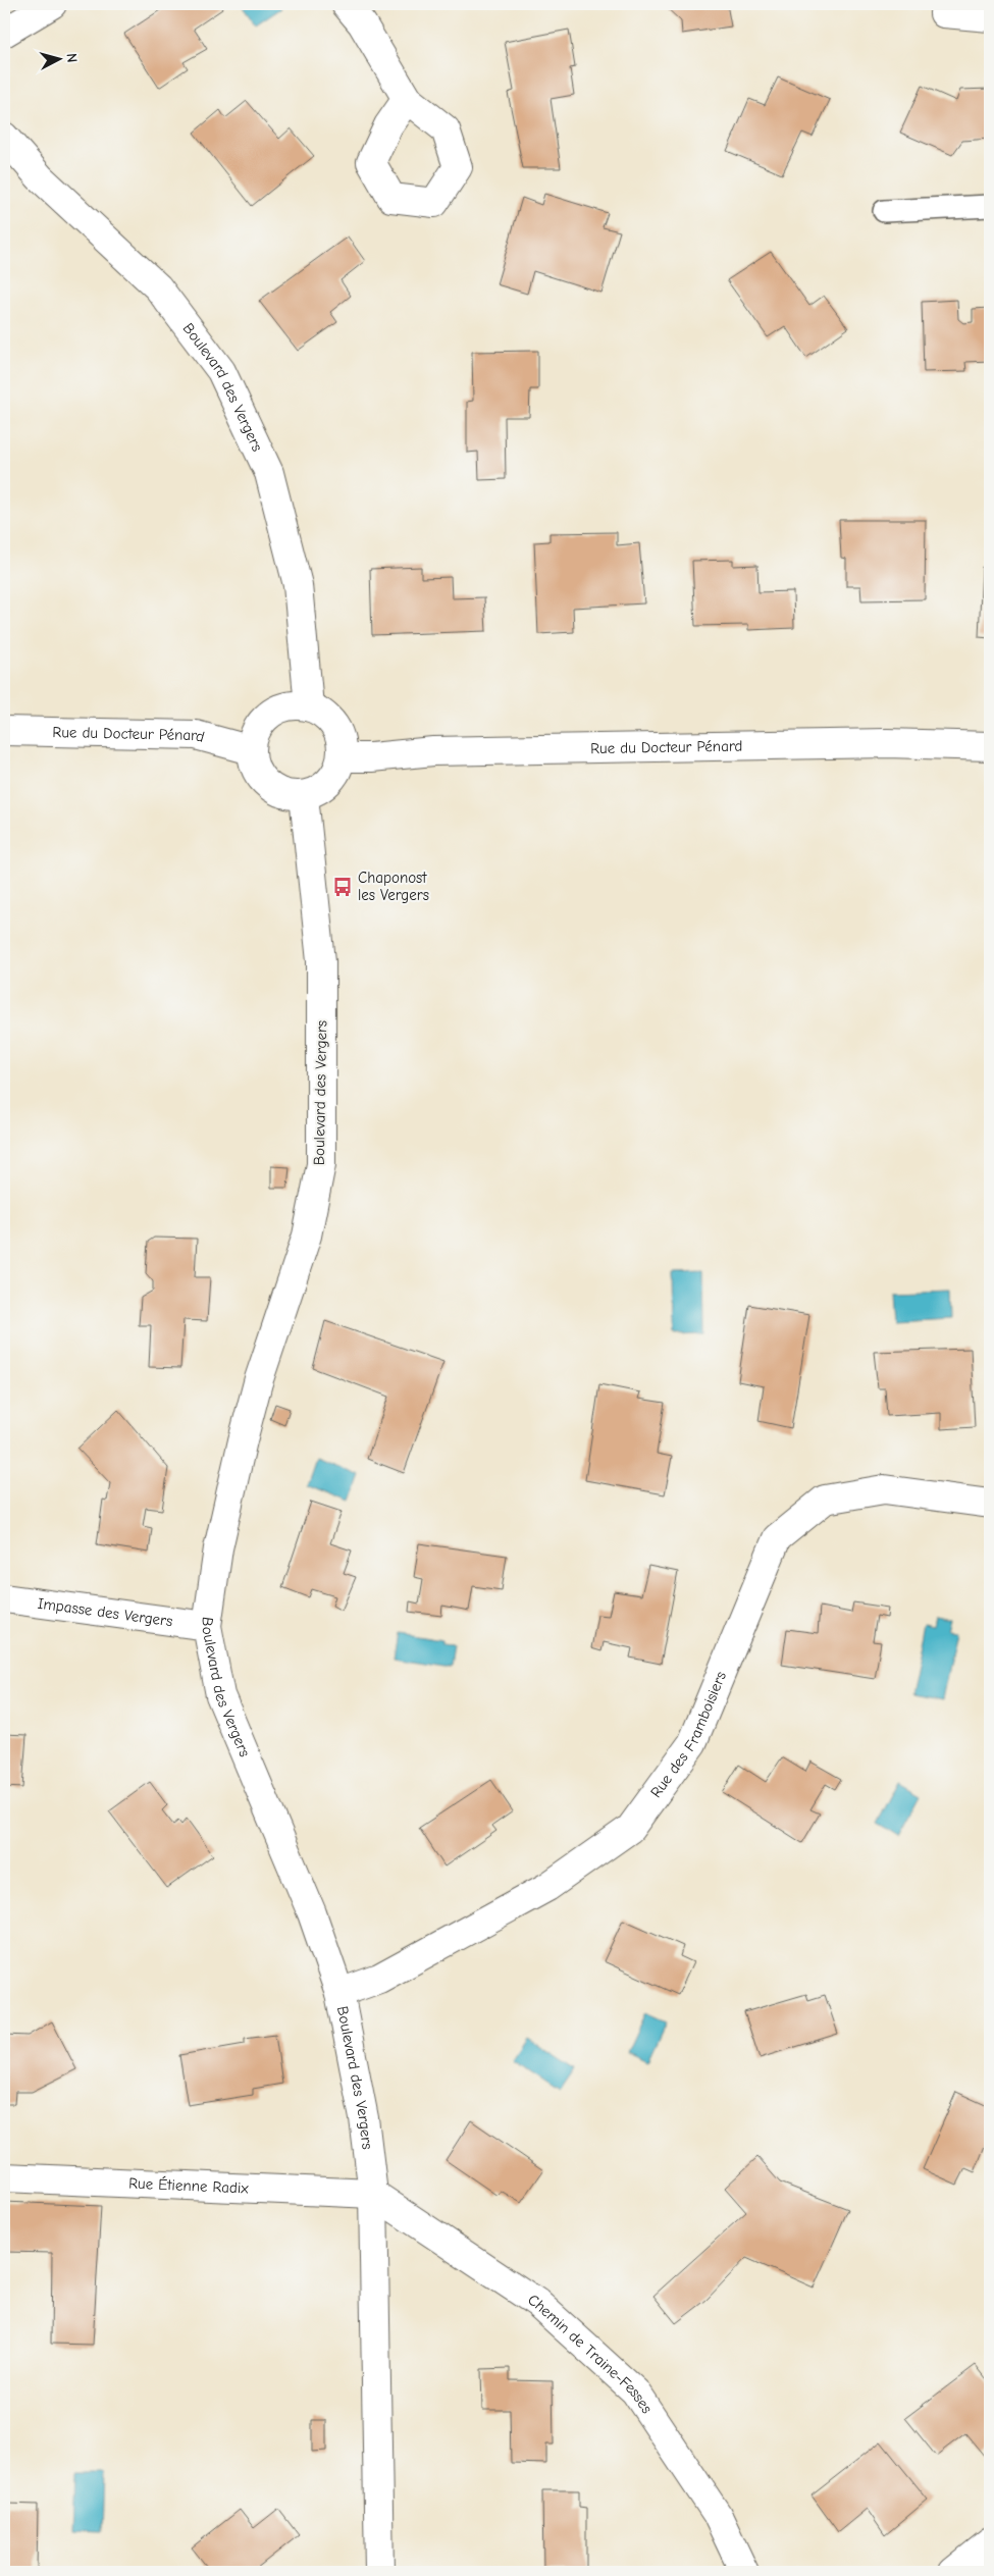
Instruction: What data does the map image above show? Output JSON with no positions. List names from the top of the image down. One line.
{"streets":{"street":["Boulevard des Vergers","Rue du Docteur Pénard","Impasse des Vergers","Rue des Framboisiers","Rue Étienne Radix","Chemin de Traine-Fesses"]},"crossings":[["Boulevard des Vergers","Rue du Docteur Pénard"],["Boulevard des Vergers","Impasse des Vergers"],["Boulevard des Vergers","Rue des Framboisiers"],["Boulevard des Vergers","Rue Étienne Radix"],["Boulevard des Vergers","Chemin de Traine-Fesses"],["Rue Étienne Radix","Chemin de Traine-Fesses"]],"places":{"bus stop":["Chaponost les Vergers"]},"north":"right"}
